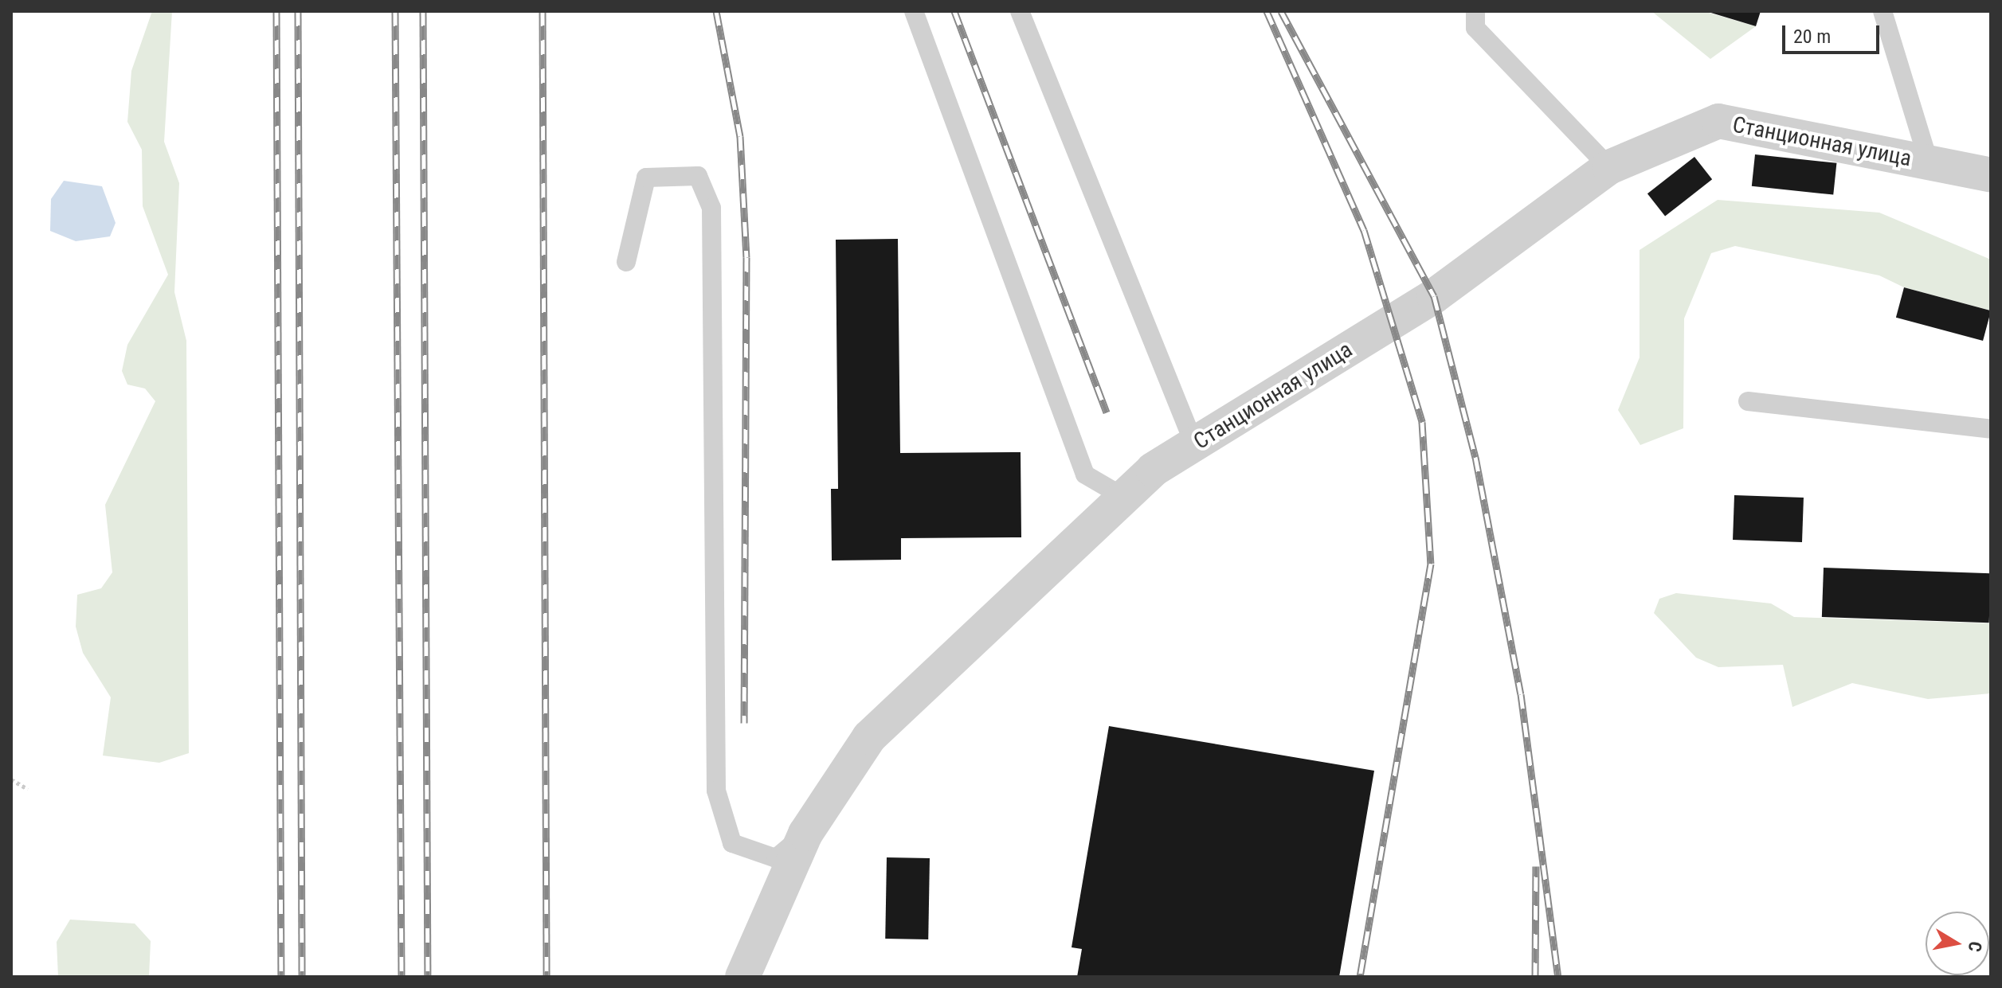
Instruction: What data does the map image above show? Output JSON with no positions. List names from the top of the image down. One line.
{"streets":{"street":["Станционная улица"]},"scale_bar":"20 m","north":"right"}
